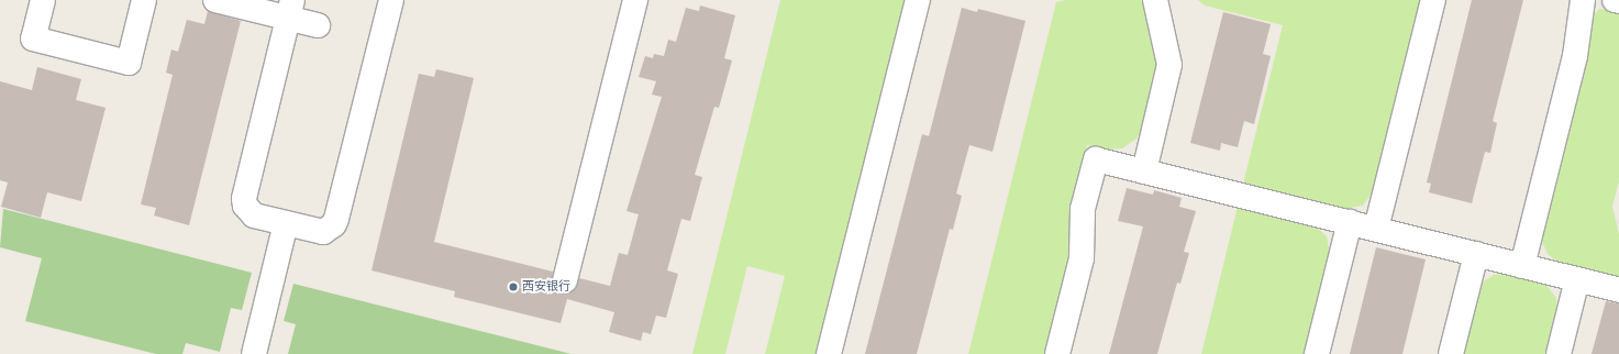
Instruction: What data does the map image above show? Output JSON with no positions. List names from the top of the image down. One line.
{"places":["西安银行"]}
